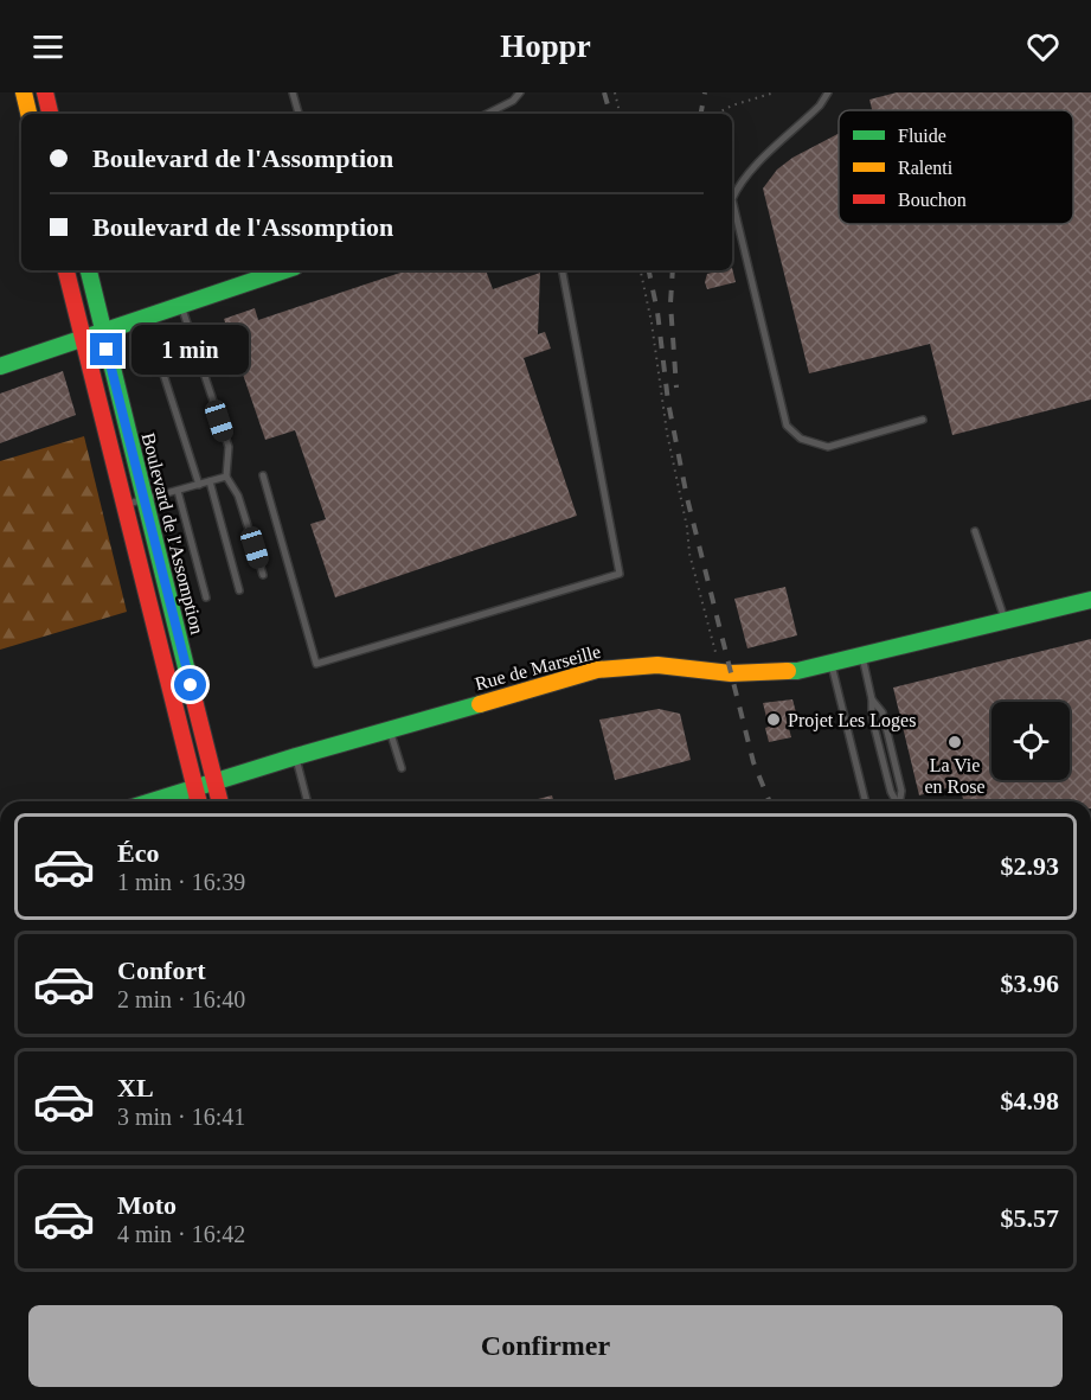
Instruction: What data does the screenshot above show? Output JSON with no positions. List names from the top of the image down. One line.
{"streets":{"street":["Boulevard de l'Assomption","Rue de Marseille"]},"crossings":[["Boulevard de l'Assomption","Rue de Marseille"]],"places":["Projet Les Loges","La Vie en Rose"],"legend":["Fluide","Ralenti","Bouchon"],"page":{"header":"Hoppr","banner":["Boulevard de l'Assomption","Boulevard de l'Assomption"],"bubble":"1 min","list":[{"name":"Éco","note":"1 min · 16:39","value":"$2.93"},{"name":"Confort","note":"2 min · 16:40","value":"$3.96"},{"name":"XL","note":"3 min · 16:41","value":"$4.98"},{"name":"Moto","note":"4 min · 16:42","value":"$5.57"}],"buttons":"Confirmer"}}
